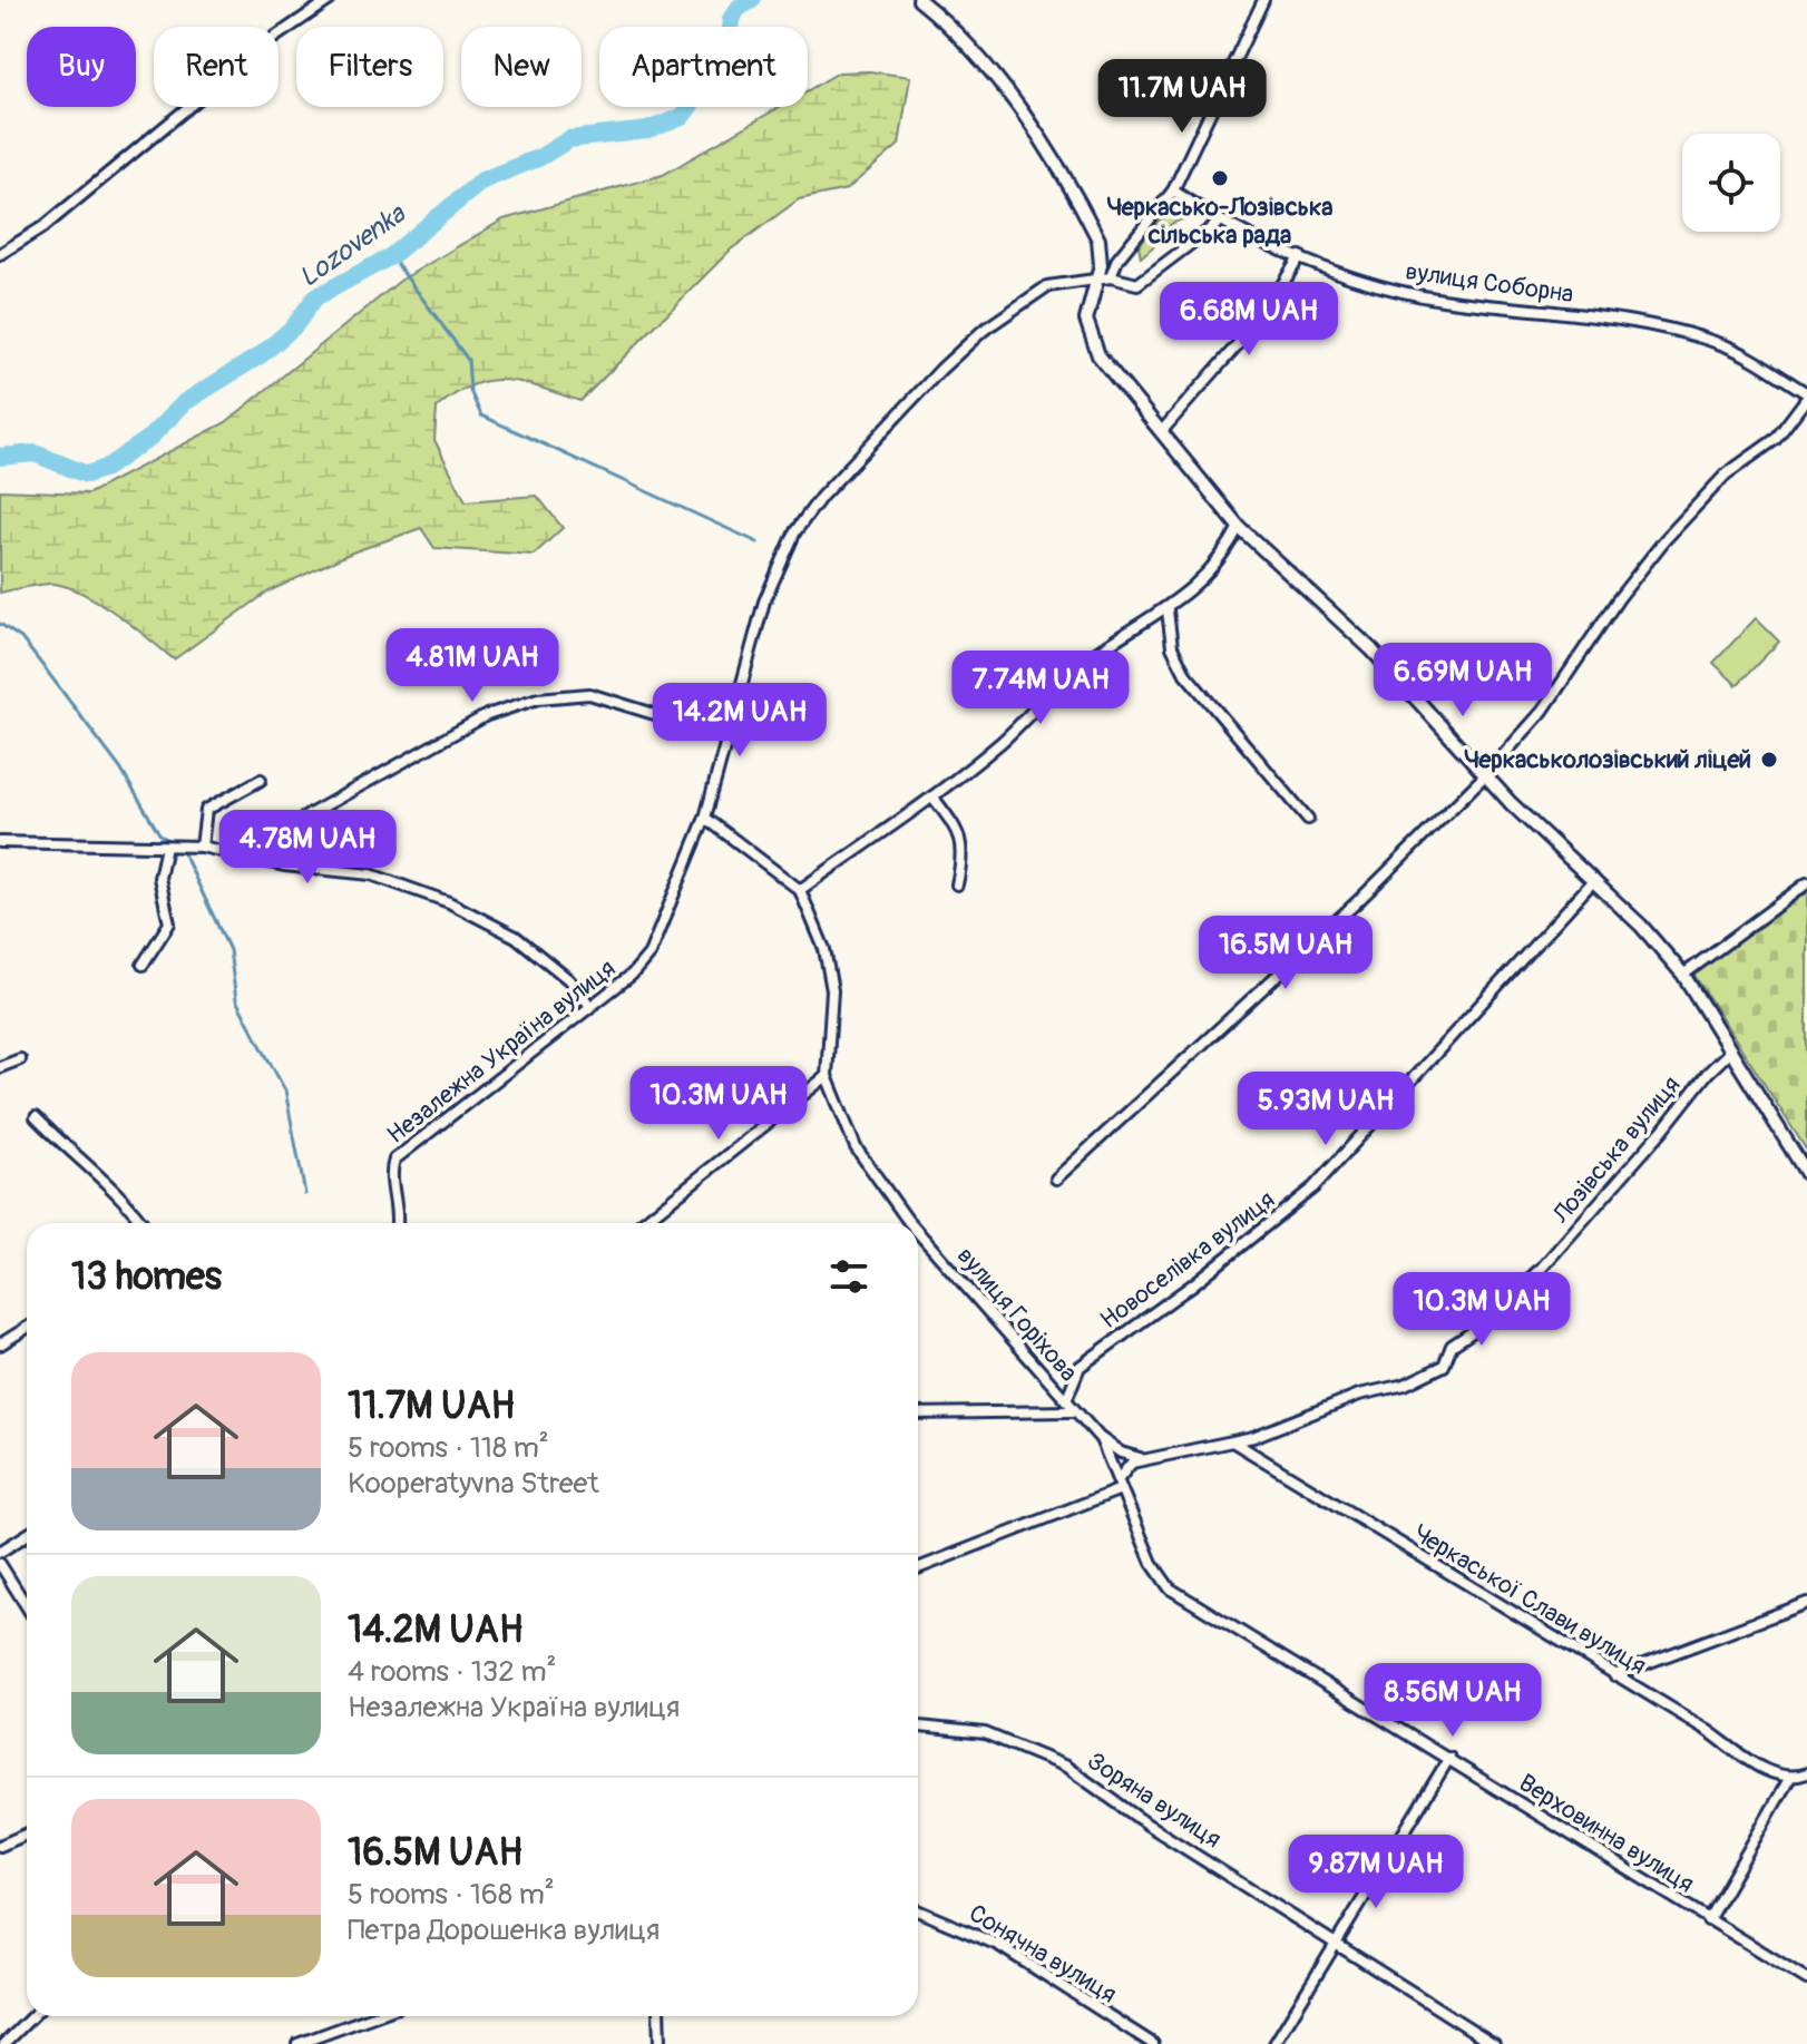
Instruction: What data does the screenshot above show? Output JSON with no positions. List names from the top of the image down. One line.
{"streets":{"street":["вулиця Соборна","Незалежна Україна вулиця","Лозівська вулиця","Новоселівка вулиця","вулиця Горіхова","Черкаської Слави вулиця","Зоряна вулиця","Верховинна вулиця","Сонячна вулиця"]},"crossings":[["вулиця Соборна","Незалежна Україна вулиця"],["Лозівська вулиця","вулиця Горіхова"],["Лозівська вулиця","Черкаської Слави вулиця"],["Лозівська вулиця","Верховинна вулиця"],["Новоселівка вулиця","вулиця Горіхова"],["вулиця Горіхова","Верховинна вулиця"]],"water":["Lozovenka"],"places":["Черкасько-Лозівська сільська рада","Черкаськолозівський ліцей"],"page":{"chip":["Buy","Rent","Filters","New","Apartment"],"price":["11.7M UAH","6.68M UAH","4.81M UAH","6.69M UAH","7.74M UAH","14.2M UAH","4.78M UAH","16.5M UAH","10.3M UAH","5.93M UAH","10.3M UAH","8.56M UAH","9.87M UAH"],"heading":"13 homes","list":[{"name":"11.7M UAH","note":"5 rooms · 118 m² · Kooperatyvna Street"},{"name":"14.2M UAH","note":"4 rooms · 132 m² · Незалежна Україна вулиця"},{"name":"16.5M UAH","note":"5 rooms · 168 m² · Петра Дорошенка вулиця"}]}}
